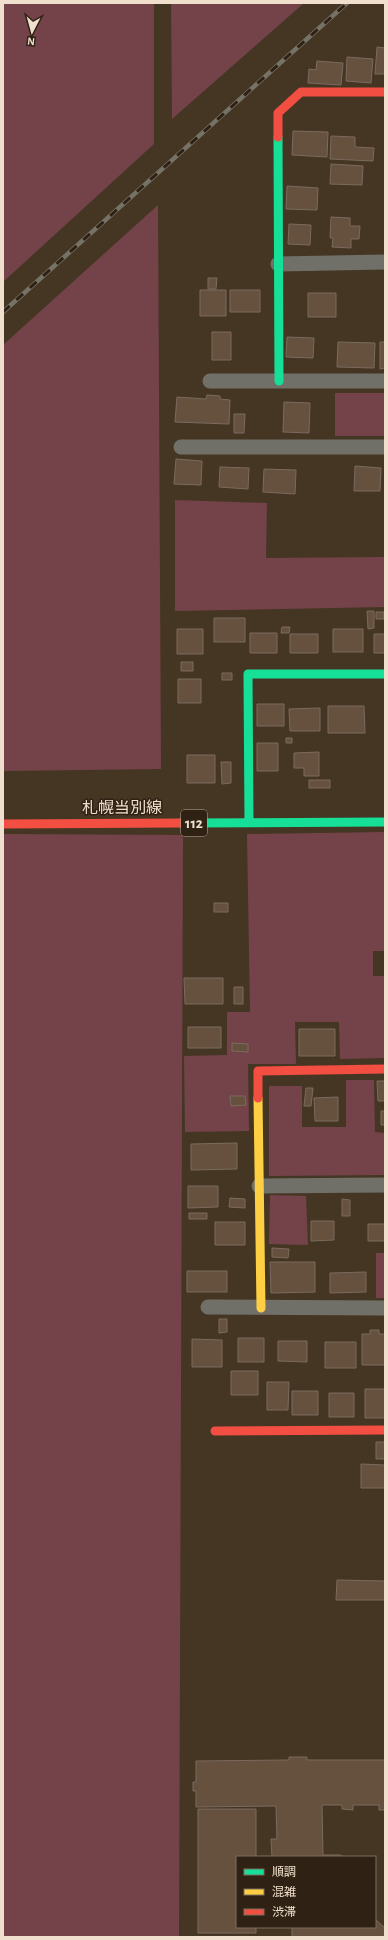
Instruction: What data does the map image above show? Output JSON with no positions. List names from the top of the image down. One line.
{"streets":{"street":["札幌当別線","112"]},"legend":["順調","混雑","渋滞"],"north":"bottom"}
